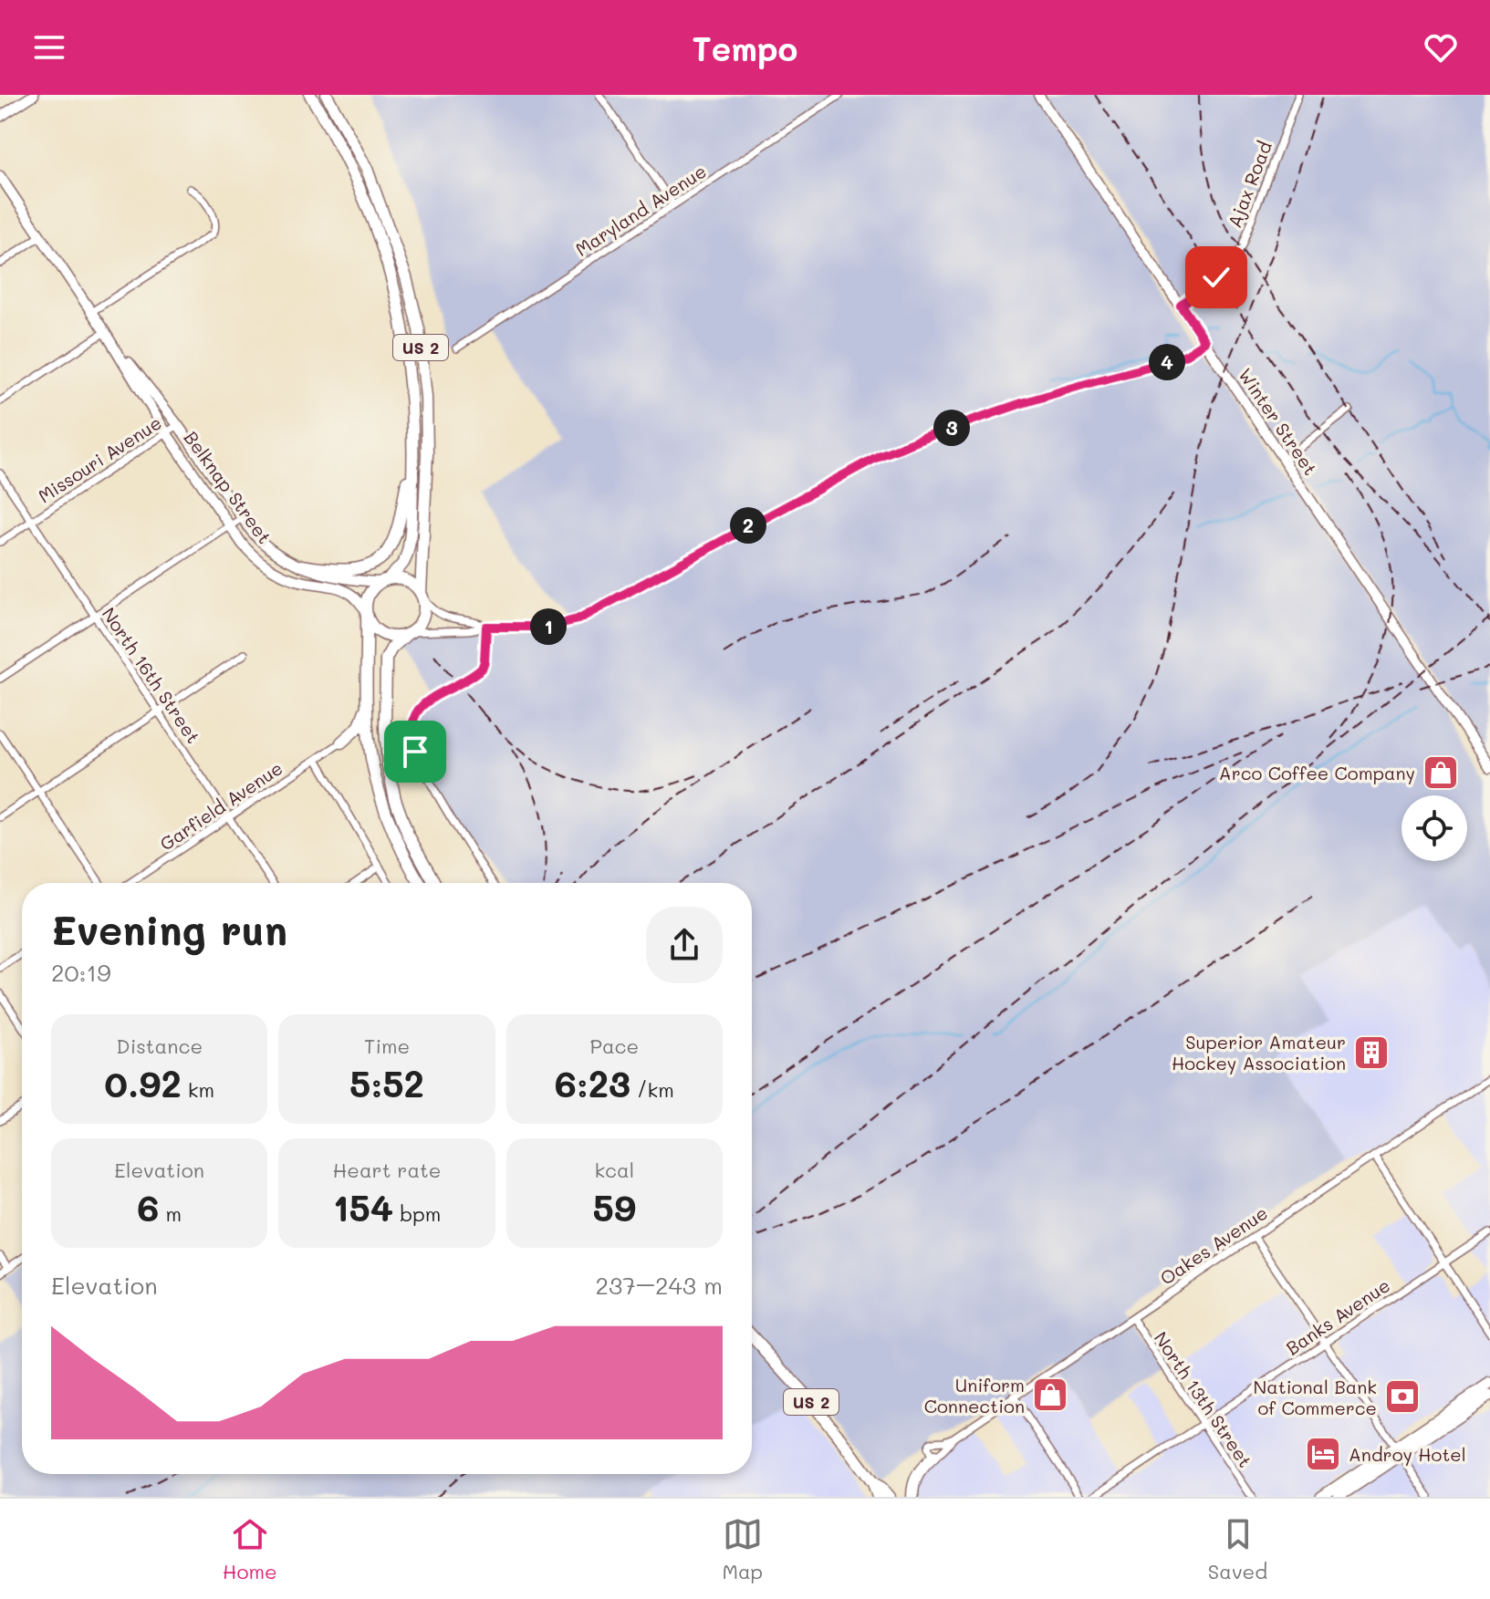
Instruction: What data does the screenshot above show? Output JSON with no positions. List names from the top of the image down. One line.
{"streets":{"highway":["US 2"],"street":["Ajax Road","Maryland Avenue","Winter Street","Missouri Avenue","Belknap Street","North 16th Street","Garfield Avenue","Oakes Avenue","Banks Avenue","North 13th Street"]},"crossings":[["Ajax Road","Winter Street"],["US 2","Belknap Street"],["Missouri Avenue","Belknap Street"],["Missouri Avenue","North 16th Street"],["North 16th Street","Garfield Avenue"],["Oakes Avenue","North 13th Street"],["Banks Avenue","North 13th Street"]],"places":{"shop":["Arco Coffee Company","Uniform Connection"],"building":["Superior Amateur Hockey Association"],"bank":["National Bank of Commerce"],"hotel":["Androy Hotel"]},"page":{"header":"Tempo","pins":["4","3","2","1"],"heading":["Evening run","20:19"],"stats":[["Distance","0.92 km"],["Time","5:52"],["Pace","6:23 /km"],["Elevation","6 m"],["Heart rate","154 bpm"],["kcal","59"]],"chart":["Elevation","237–243 m"],"tabs":["Home","Map","Saved"]}}
